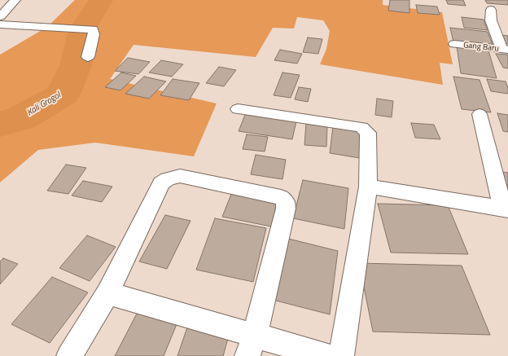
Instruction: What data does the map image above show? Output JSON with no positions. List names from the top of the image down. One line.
{"streets":{"street":["Gang Baru"]},"water":["Kali Grogol"]}
